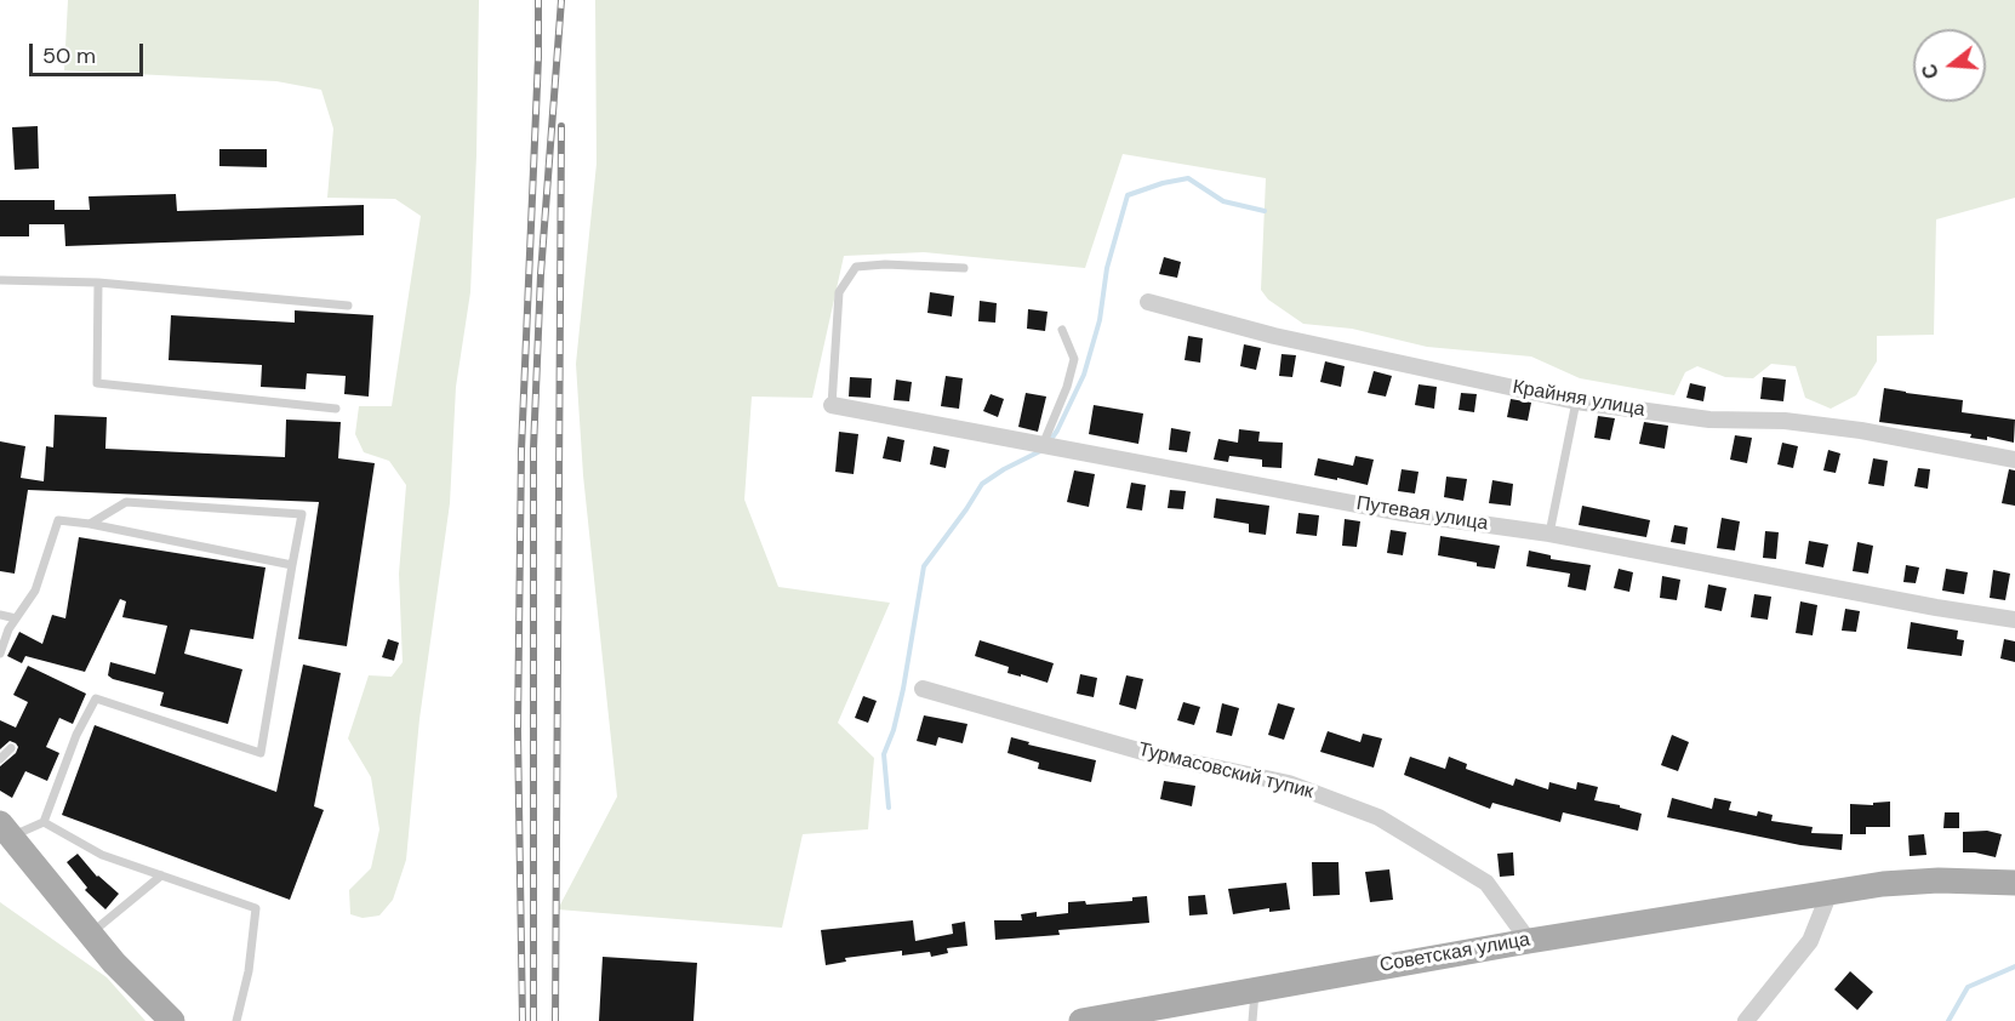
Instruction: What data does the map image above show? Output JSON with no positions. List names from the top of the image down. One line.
{"streets":{"main road":["Советская улица"],"street":["Крайняя улица","Путевая улица","Турмасовский тупик"]},"crossings":[["Турмасовский тупик","Советская улица"]],"scale_bar":"50 m","north":"left"}
